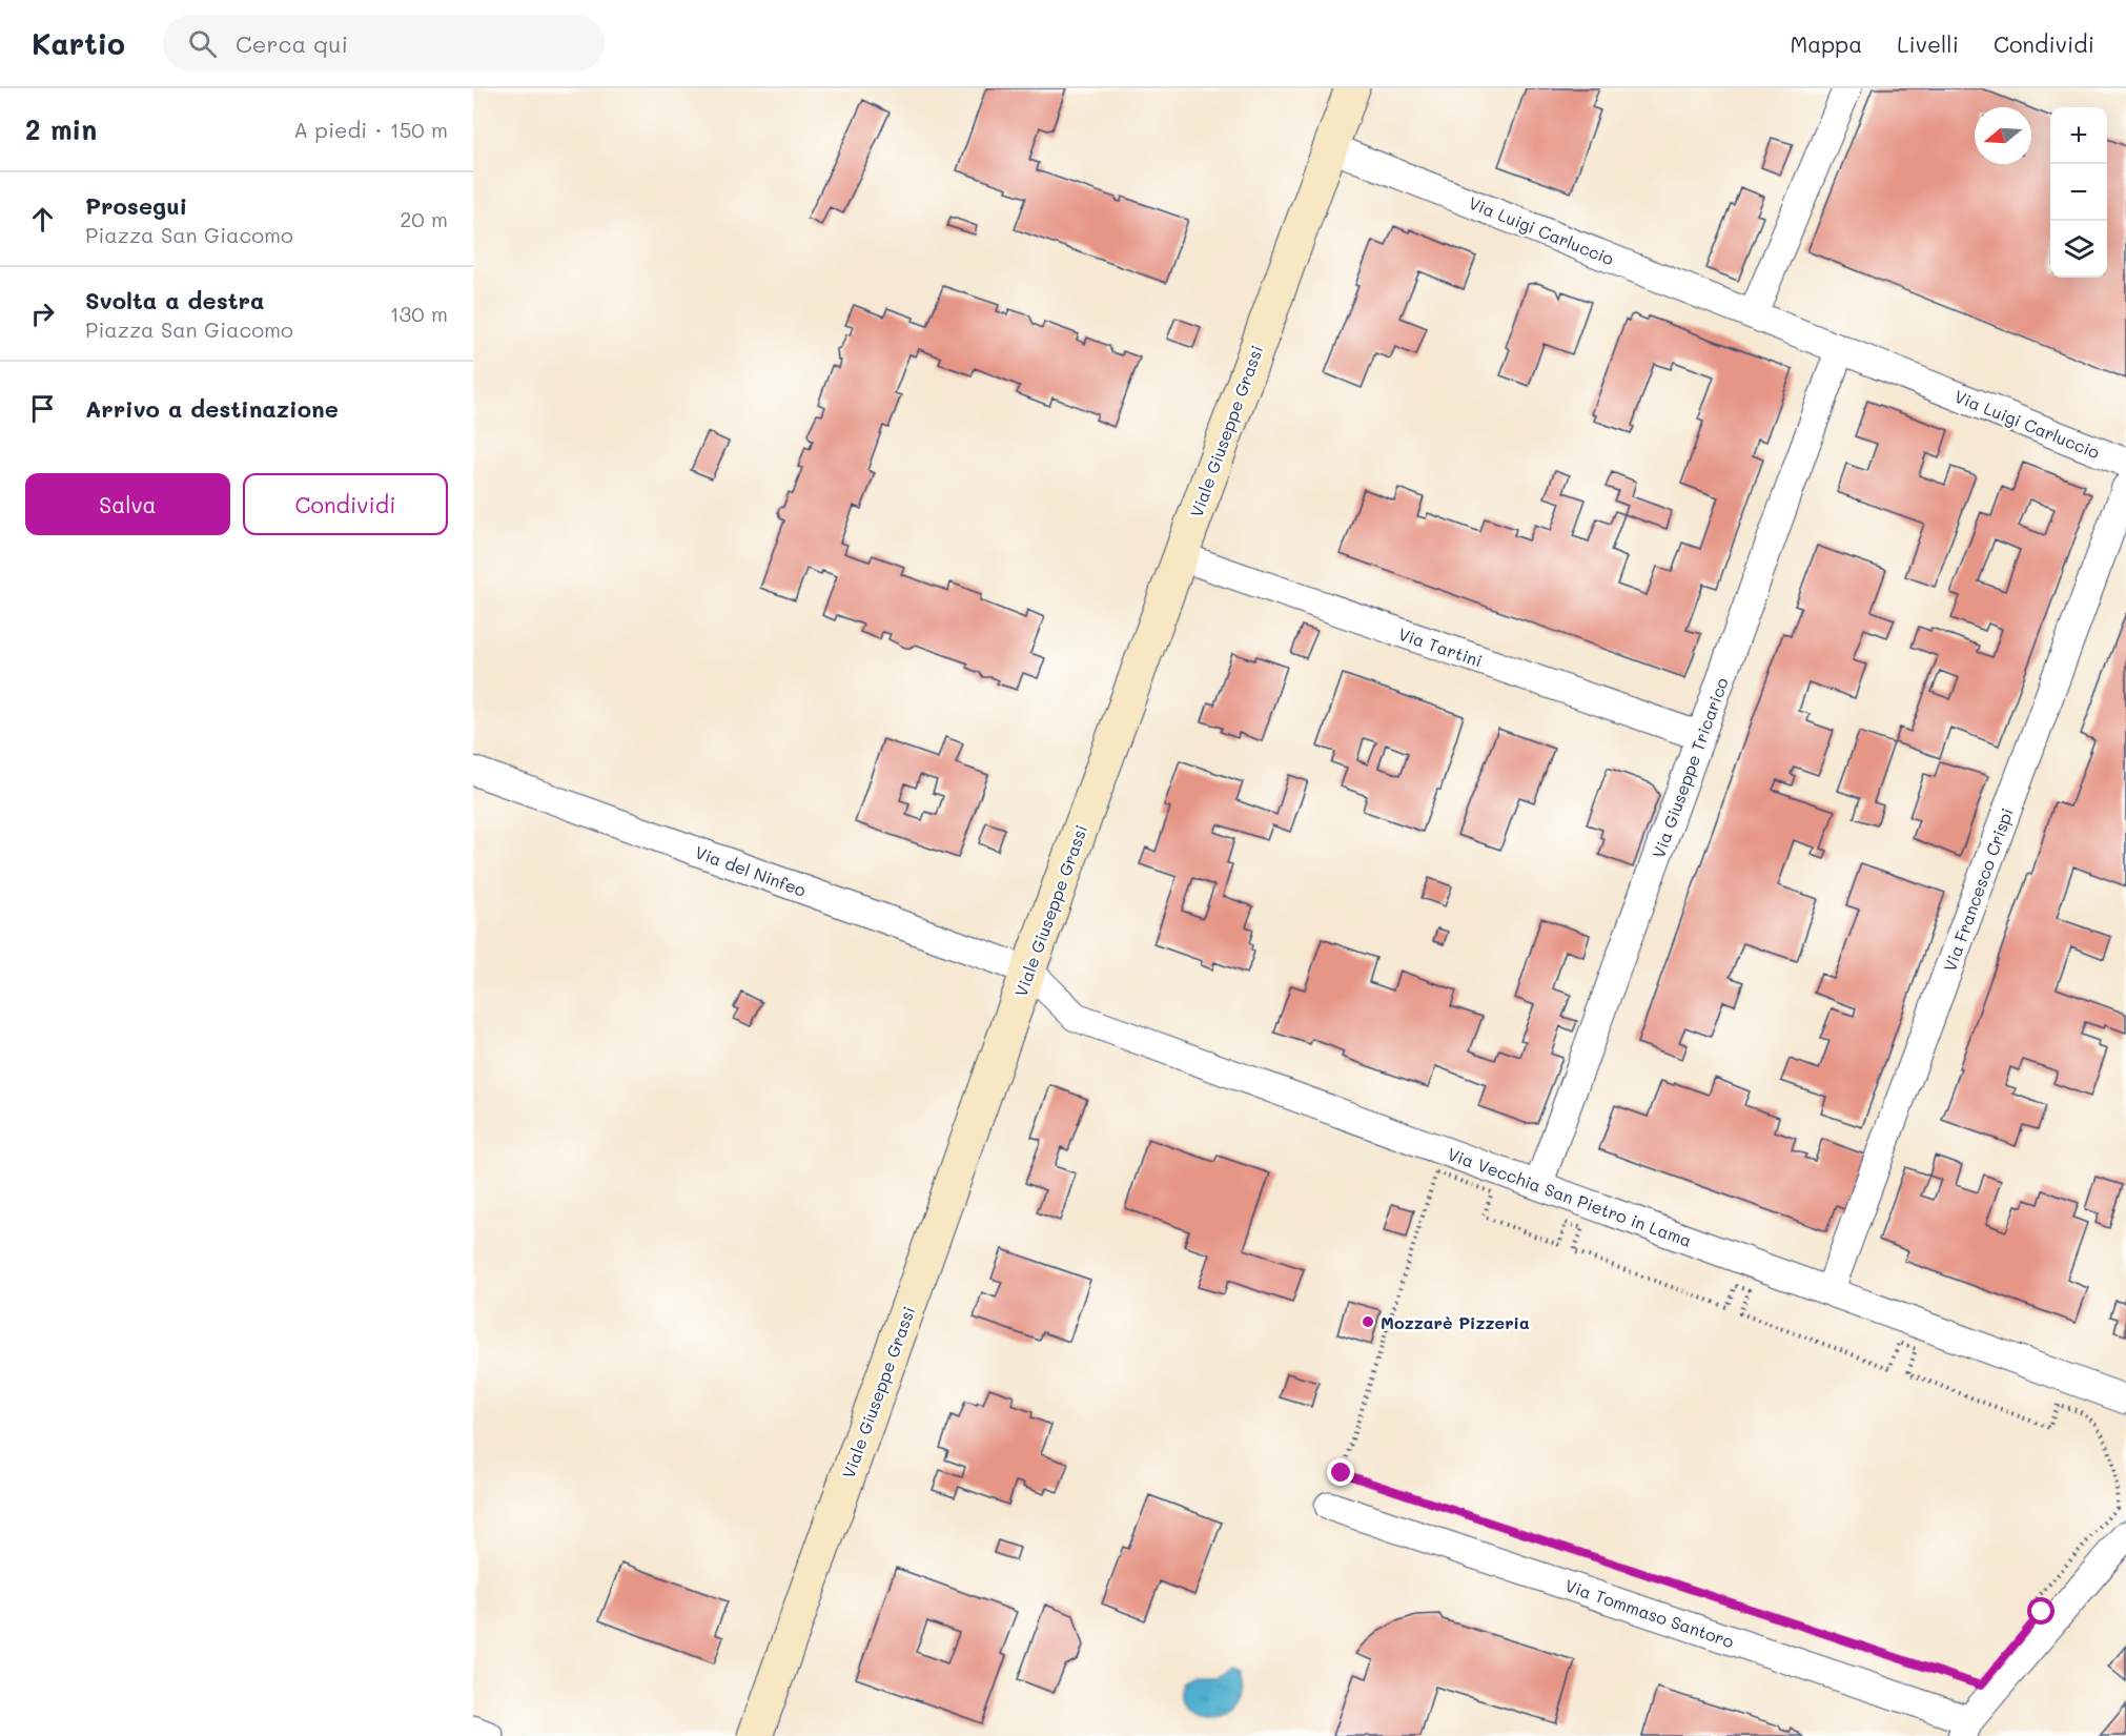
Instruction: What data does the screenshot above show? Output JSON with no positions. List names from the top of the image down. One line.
{"streets":{"main road":["Viale Giuseppe Grassi"],"street":["Via Luigi Carluccio","Via Tartini","Via Giuseppe Tricarico","Via del Ninfeo","Via Francesco Crispi","Via Vecchia San Pietro in Lama","Via Tommaso Santoro"]},"crossings":[["Via Luigi Carluccio","Viale Giuseppe Grassi"],["Via Luigi Carluccio","Via Giuseppe Tricarico"],["Viale Giuseppe Grassi","Via Tartini"],["Viale Giuseppe Grassi","Via del Ninfeo"],["Viale Giuseppe Grassi","Via Vecchia San Pietro in Lama"],["Via Tartini","Via Giuseppe Tricarico"],["Via Giuseppe Tricarico","Via Vecchia San Pietro in Lama"],["Via del Ninfeo","Via Vecchia San Pietro in Lama"],["Via Francesco Crispi","Via Vecchia San Pietro in Lama"]],"places":["Mozzarè Pizzeria"],"north":"left","page":{"header":"Kartio","search":"Cerca qui","nav":["Mappa","Livelli","Condividi"],"heading":["2 min","A piedi · 150 m"],"map_buttons":["+","−"],"list":[["Prosegui","Piazza San Giacomo","20 m"],["Svolta a destra","Piazza San Giacomo","130 m"],"Arrivo a destinazione"],"buttons":["Salva","Condividi"]}}
